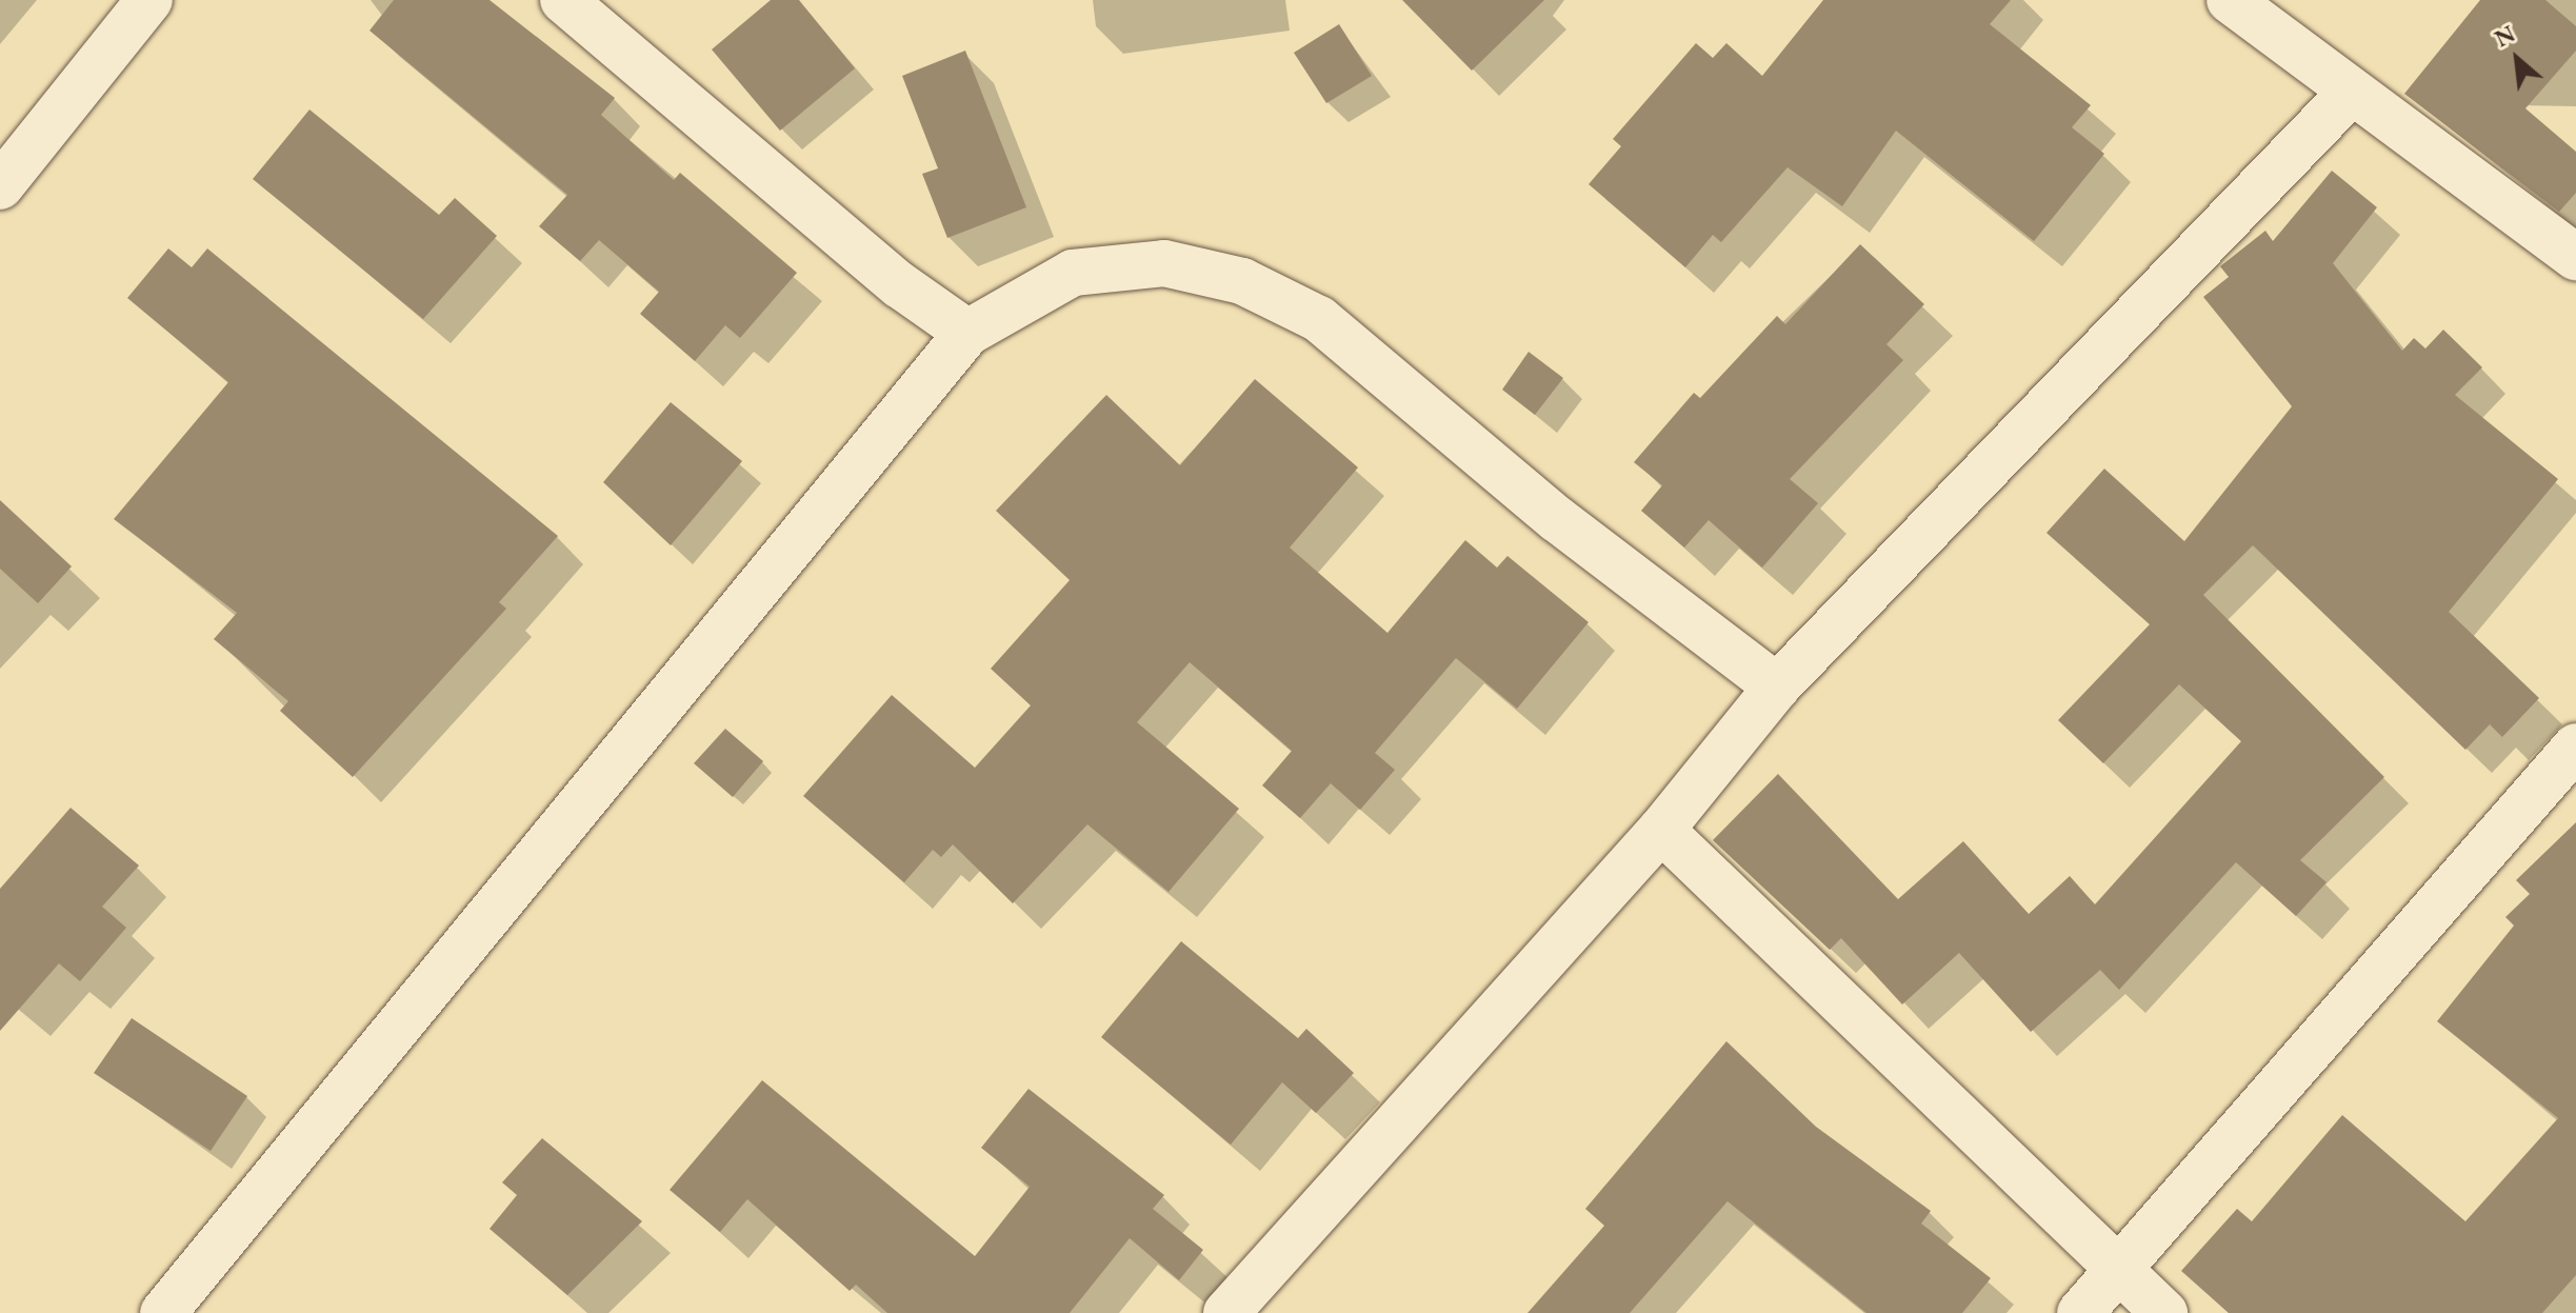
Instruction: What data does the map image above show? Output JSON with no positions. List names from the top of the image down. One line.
{"north":"top left"}
